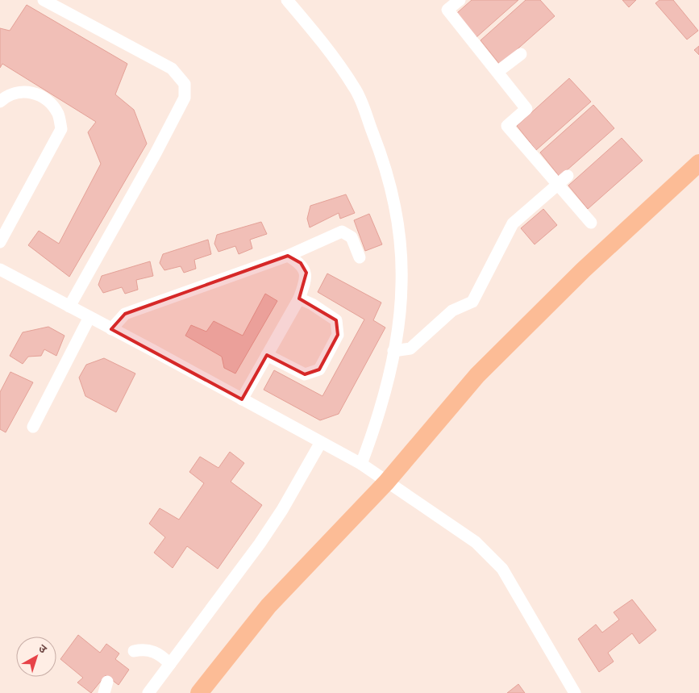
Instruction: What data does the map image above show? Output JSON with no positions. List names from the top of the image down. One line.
{"north":"top right"}
